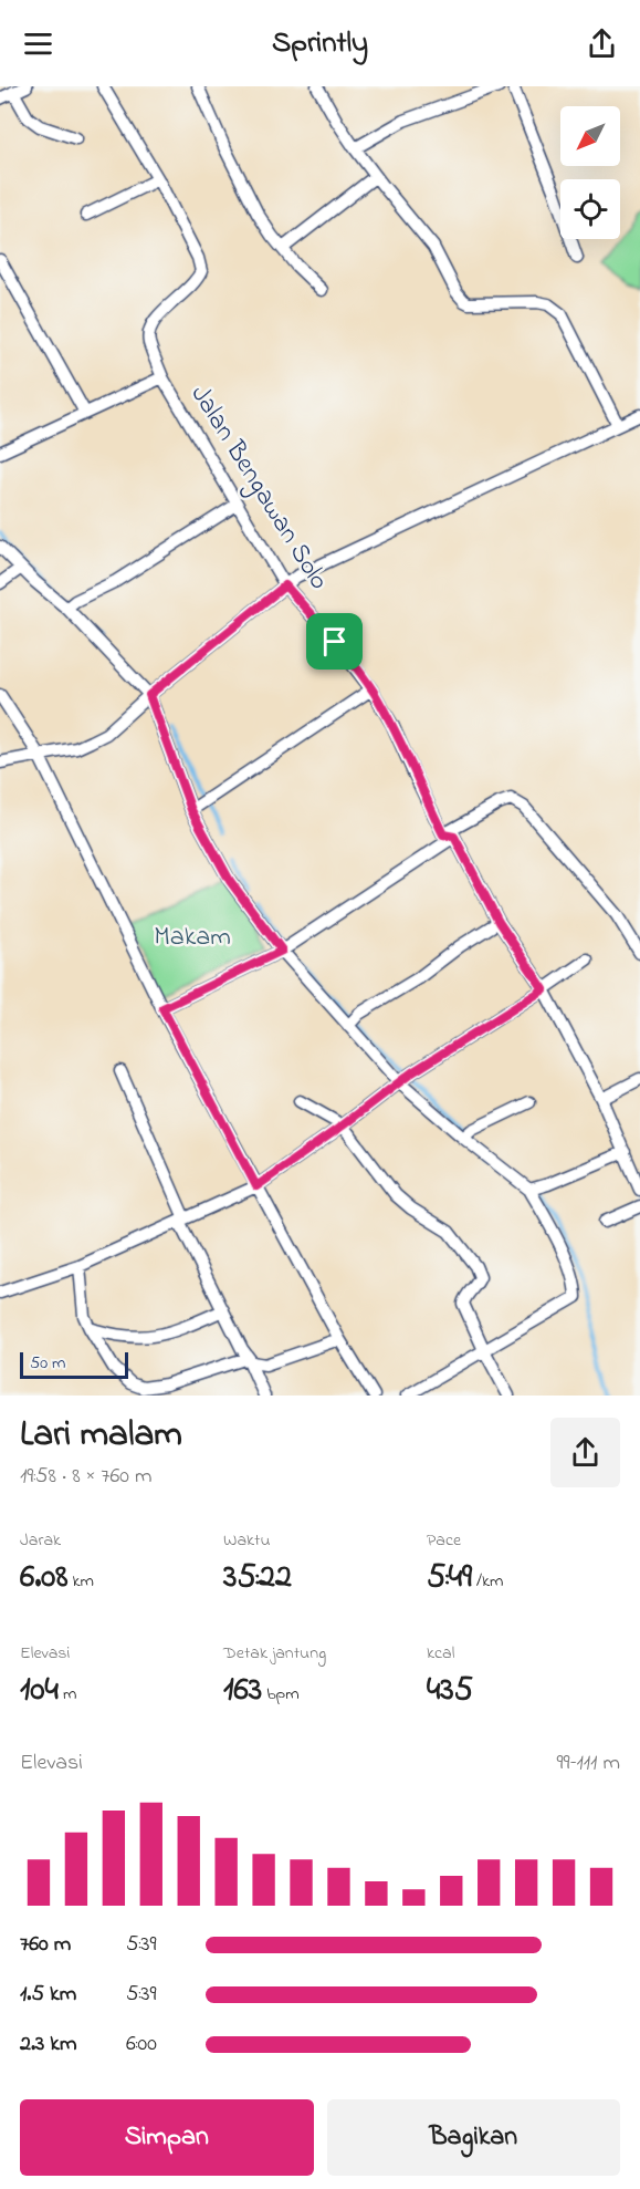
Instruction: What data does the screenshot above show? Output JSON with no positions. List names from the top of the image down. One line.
{"streets":{"street":["Jalan Bengawan Solo"]},"parks":["Makam"],"scale_bar":"50 m","north":"bottom left","page":{"header":"Sprintly","scale":"50 m","heading":["Lari malam","19:58 · 8 × 760 m"],"stats":[["Jarak","6.08 km"],["Waktu","35:22"],["Pace","5:49 /km"],["Elevasi","104 m"],["Detak jantung","163 bpm"],["kcal","435"]],"chart":["Elevasi","99–111 m"],"list":[{"name":"760 m","note":"5:39"},{"name":"1.5 km","note":"5:39"},{"name":"2.3 km","note":"6:00"}],"buttons":["Simpan","Bagikan"]}}
